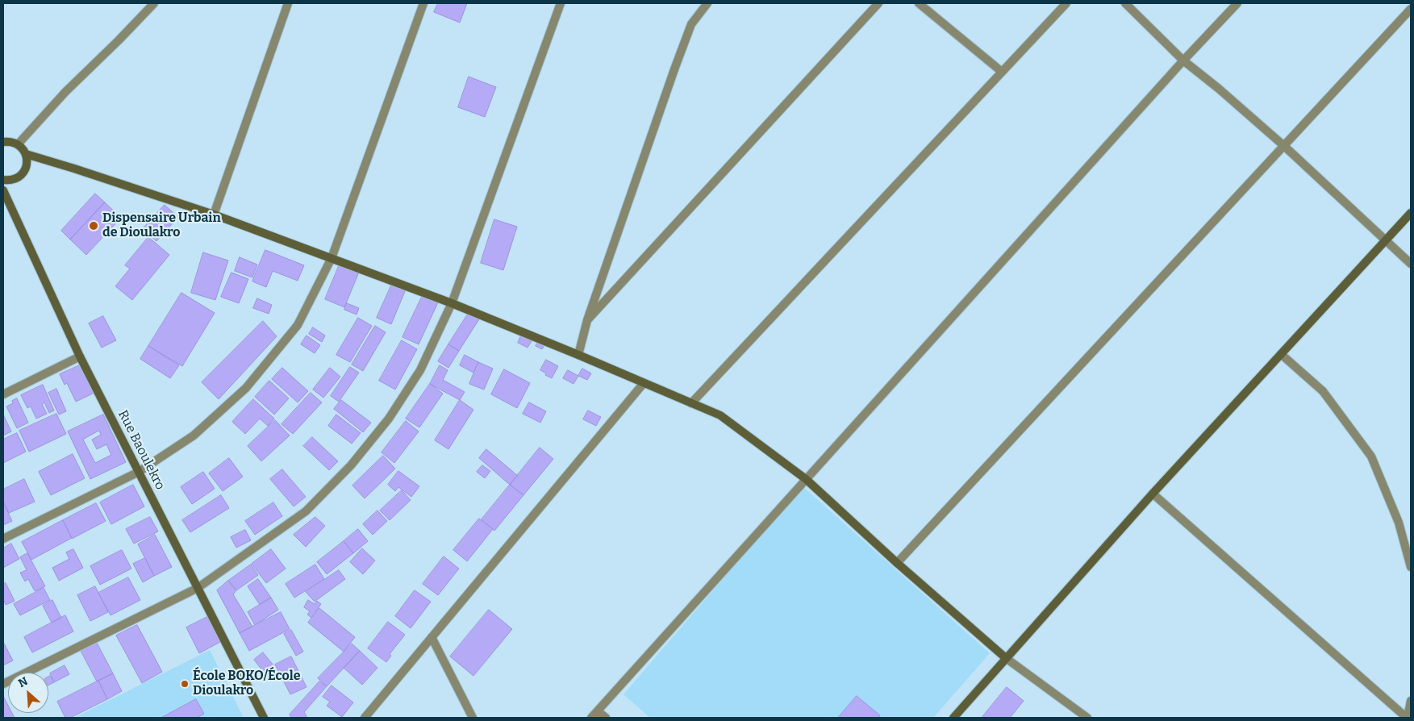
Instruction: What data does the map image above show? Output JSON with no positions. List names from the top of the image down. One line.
{"streets":{"street":["Rue Baoulekro"]},"places":["Dispensaire Urbain de Dioulakro","École BOKO/École Dioulakro"],"north":"top left"}
